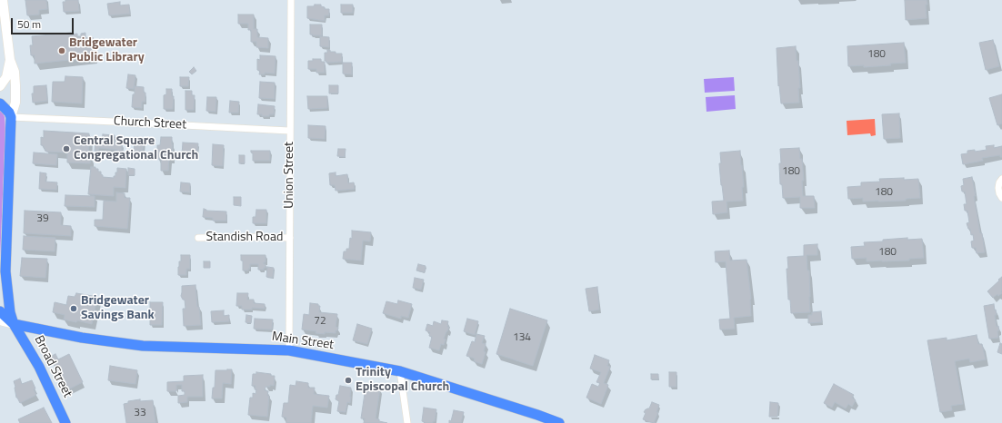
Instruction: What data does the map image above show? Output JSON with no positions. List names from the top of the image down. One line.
{"streets":{"main road":["Main Street","Broad Street"],"street":["Church Street","Union Street","Standish Road"]},"crossings":[["Church Street","Union Street"],["Union Street","Standish Road"],["Union Street","Main Street"],["Main Street","Broad Street"]],"places":["Bridgewater Public Library","Central Square Congregational Church","Bridgewater Savings Bank","Trinity Episcopal Church"],"house_numbers":["180","180","180","39","180","72","134","33"],"scale_bar":"50 m"}
